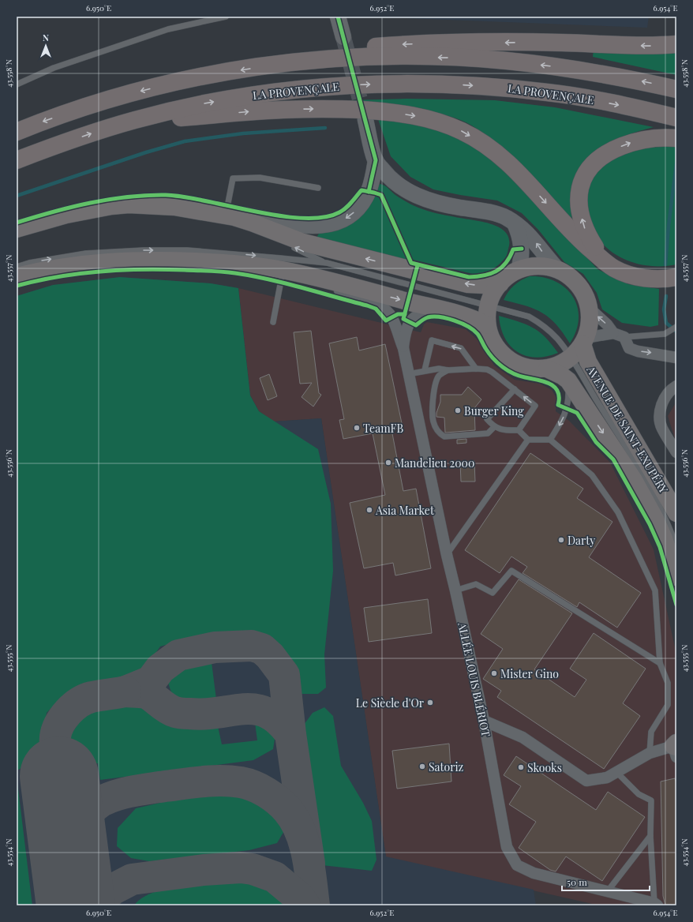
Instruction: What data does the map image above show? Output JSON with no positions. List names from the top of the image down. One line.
{"streets":{"highway":["LA PROVENÇALE"],"main road":["AVENUE DE SAINT-EXUPÉRY"],"street":["ALLÉE LOUIS BLÉRIOT"]},"places":["Burger King","TeamFB","Mandelieu 2000","Asia Market","Darty","Mister Gino","Le Siècle d'Or","Satoriz","Skooks"],"scale_bar":"50 m","north":"top","coordinates":["6.950°E","6.952°E","6.954°E","43.558°N","43.557°N","43.556°N","43.555°N","43.554°N"]}
